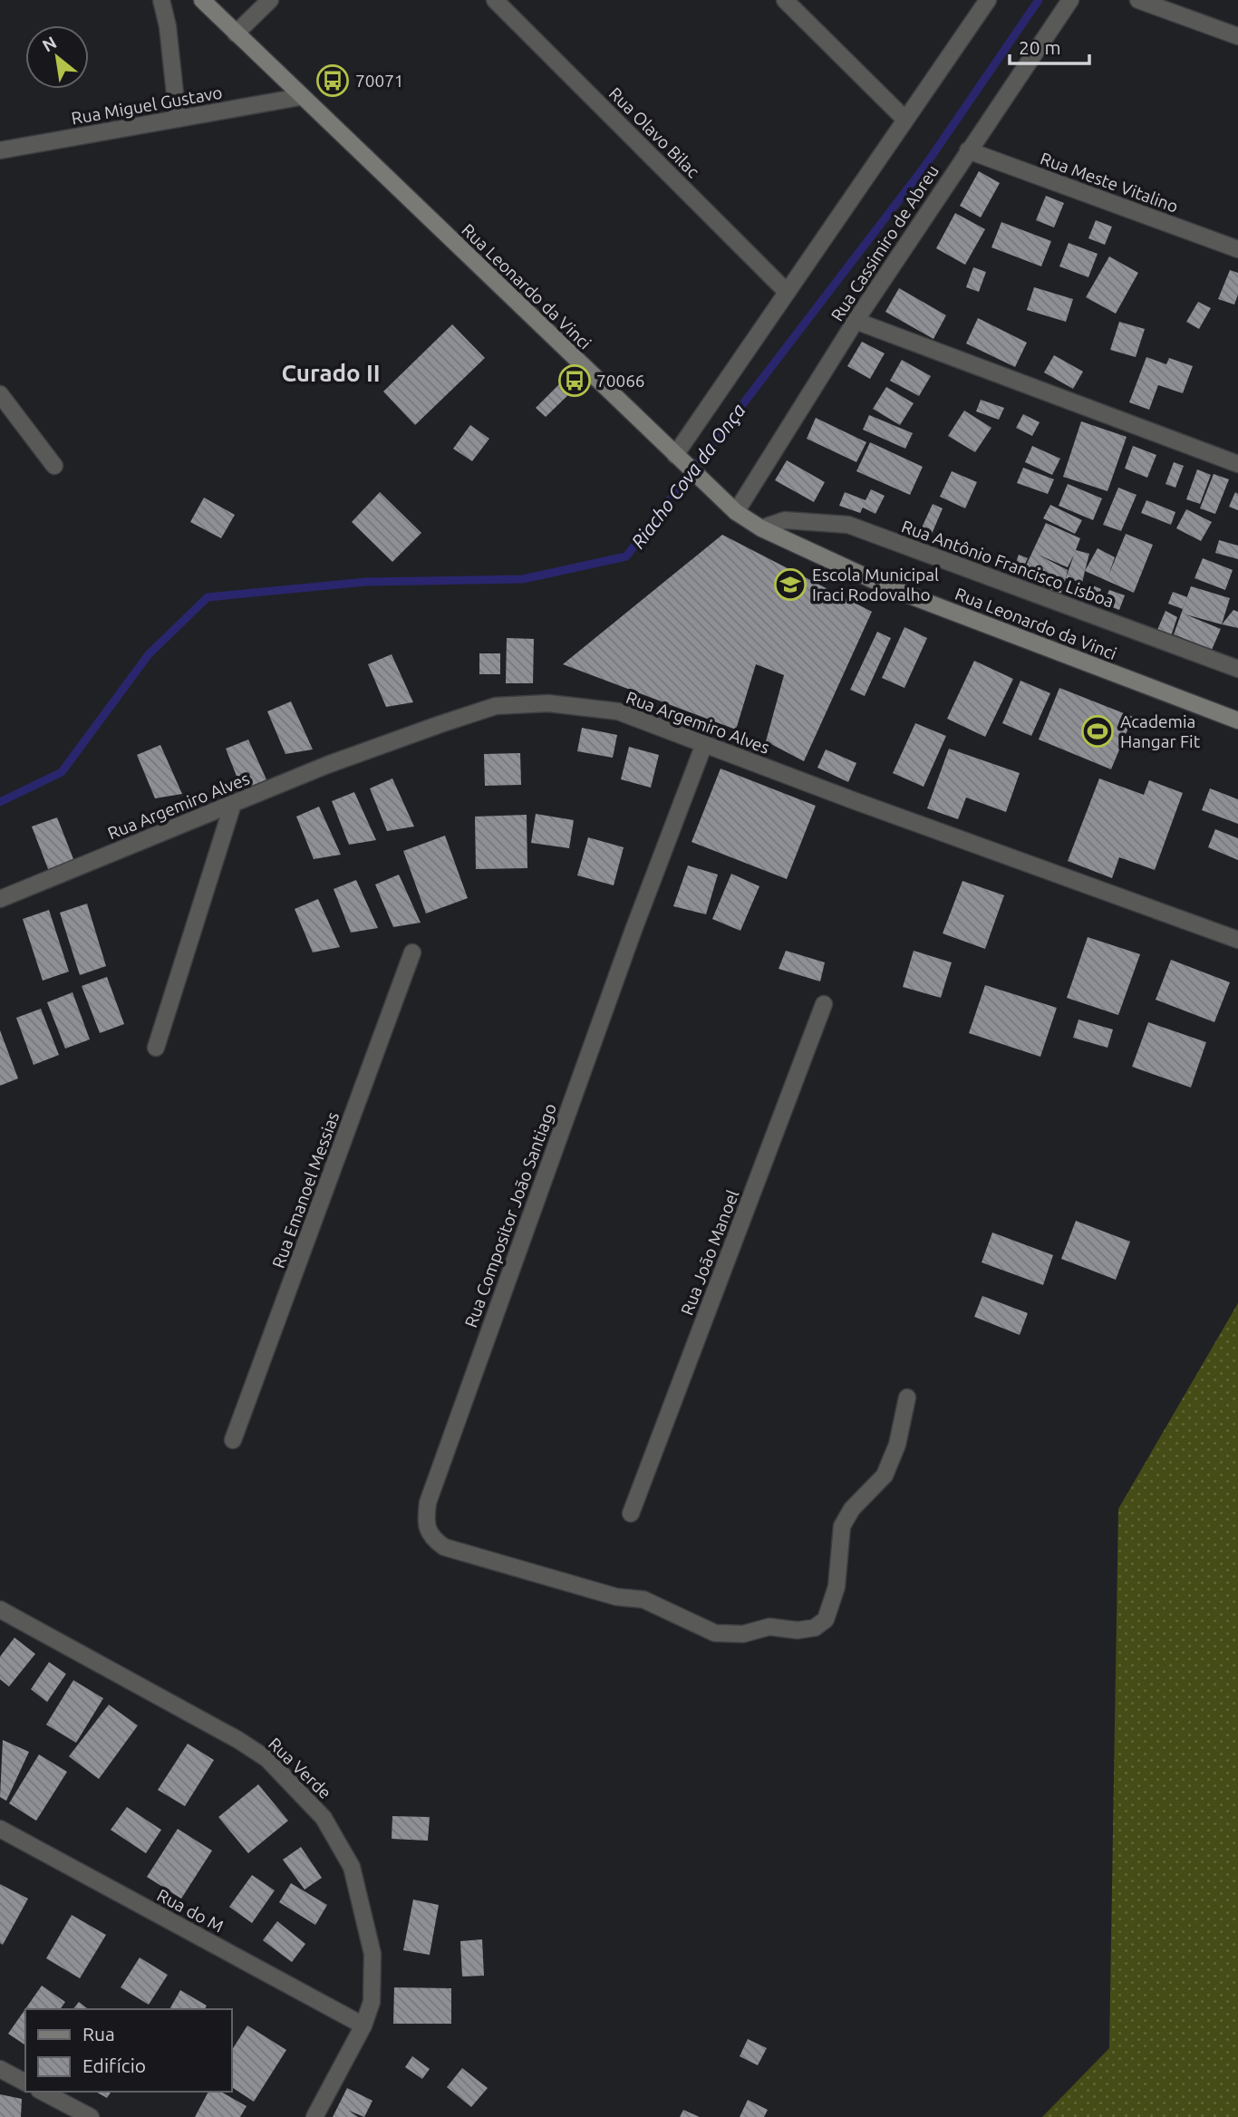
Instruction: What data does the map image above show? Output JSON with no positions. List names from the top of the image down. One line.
{"streets":{"street":["Rua Miguel Gustavo","Rua Olavo Bilac","Rua Meste Vitalino","Rua Cassimiro de Abreu","Rua Leonardo da Vinci","Rua Antônio Francisco Lisboa","Rua Argemiro Alves","Rua Emanoel Messias","Rua Compositor João Santiago","Rua João Manoel","Rua Verde","Rua do M"]},"crossings":[["Rua Miguel Gustavo","Rua Leonardo da Vinci"],["Rua Meste Vitalino","Rua Cassimiro de Abreu"],["Rua Cassimiro de Abreu","Rua Leonardo da Vinci"],["Rua Leonardo da Vinci","Rua Antônio Francisco Lisboa"],["Rua Argemiro Alves","Rua Compositor João Santiago"],["Rua Verde","Rua do M"]],"districts":["Curado II"],"water":["Riacho Cova da Onça"],"places":{"bus stop":["70071","70066"],"school or university":["Escola Municipal Iraci Rodovalho"],"sports":["Academia Hangar Fit"]},"legend":["Rua","Edifício"],"scale_bar":"20 m","north":"top left"}
